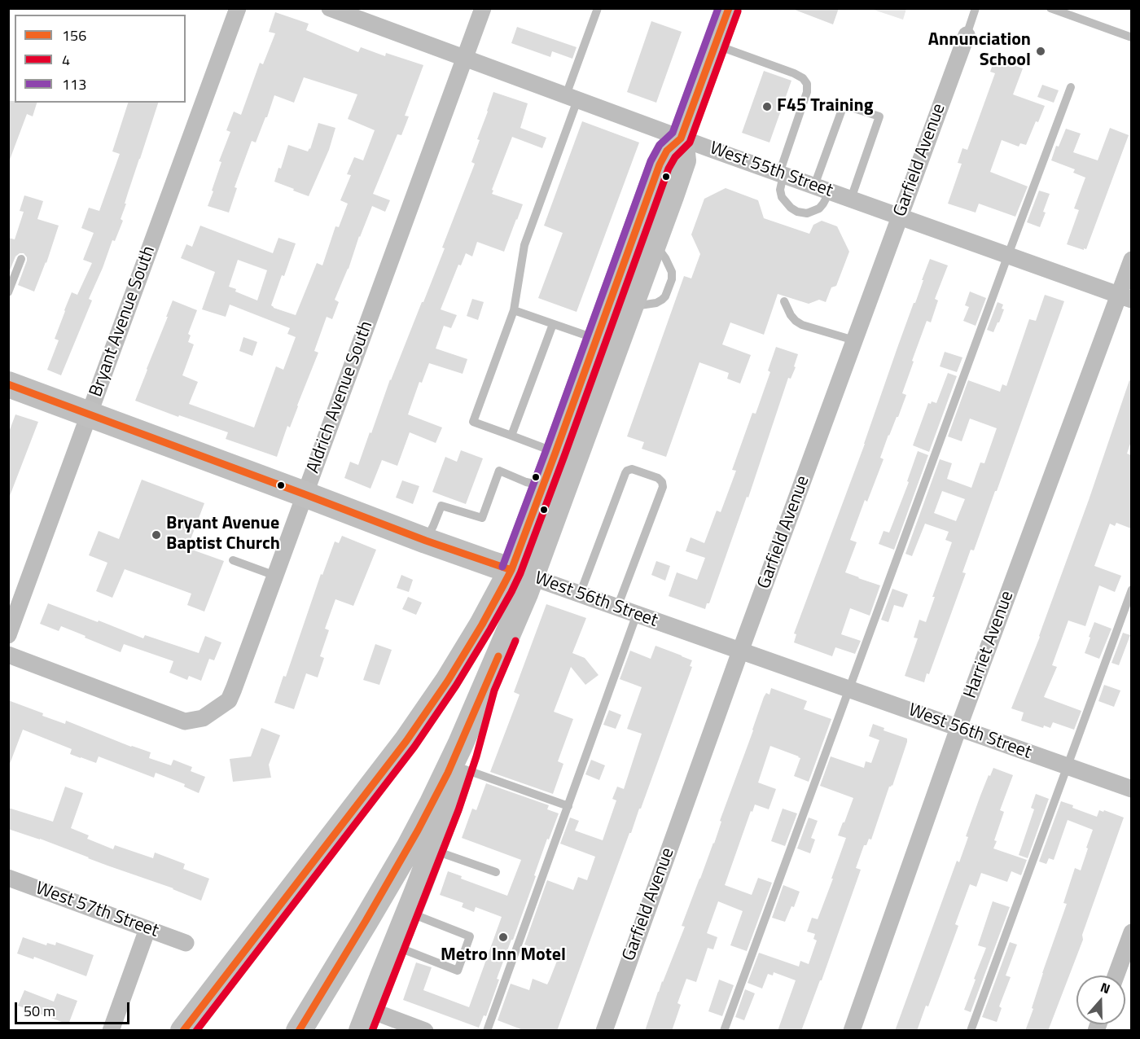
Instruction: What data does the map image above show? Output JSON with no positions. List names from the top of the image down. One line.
{"streets":{"main road":["West 56th Street"],"street":["Garfield Avenue","West 55th Street","Bryant Avenue South","Aldrich Avenue South","Harriet Avenue","West 57th Street"]},"crossings":[["Garfield Avenue","West 55th Street"],["Garfield Avenue","West 56th Street"],["West 55th Street","Aldrich Avenue South"],["West 55th Street","Harriet Avenue"],["Bryant Avenue South","West 56th Street"],["Aldrich Avenue South","West 56th Street"],["West 56th Street","Harriet Avenue"]],"places":["Annunciation School","F45 Training","Bryant Avenue Baptist Church","Metro Inn Motel"],"lines":["transit line 156","transit line 113","transit line 4"],"legend":["156","4","113"],"scale_bar":"50 m","north":"top"}
